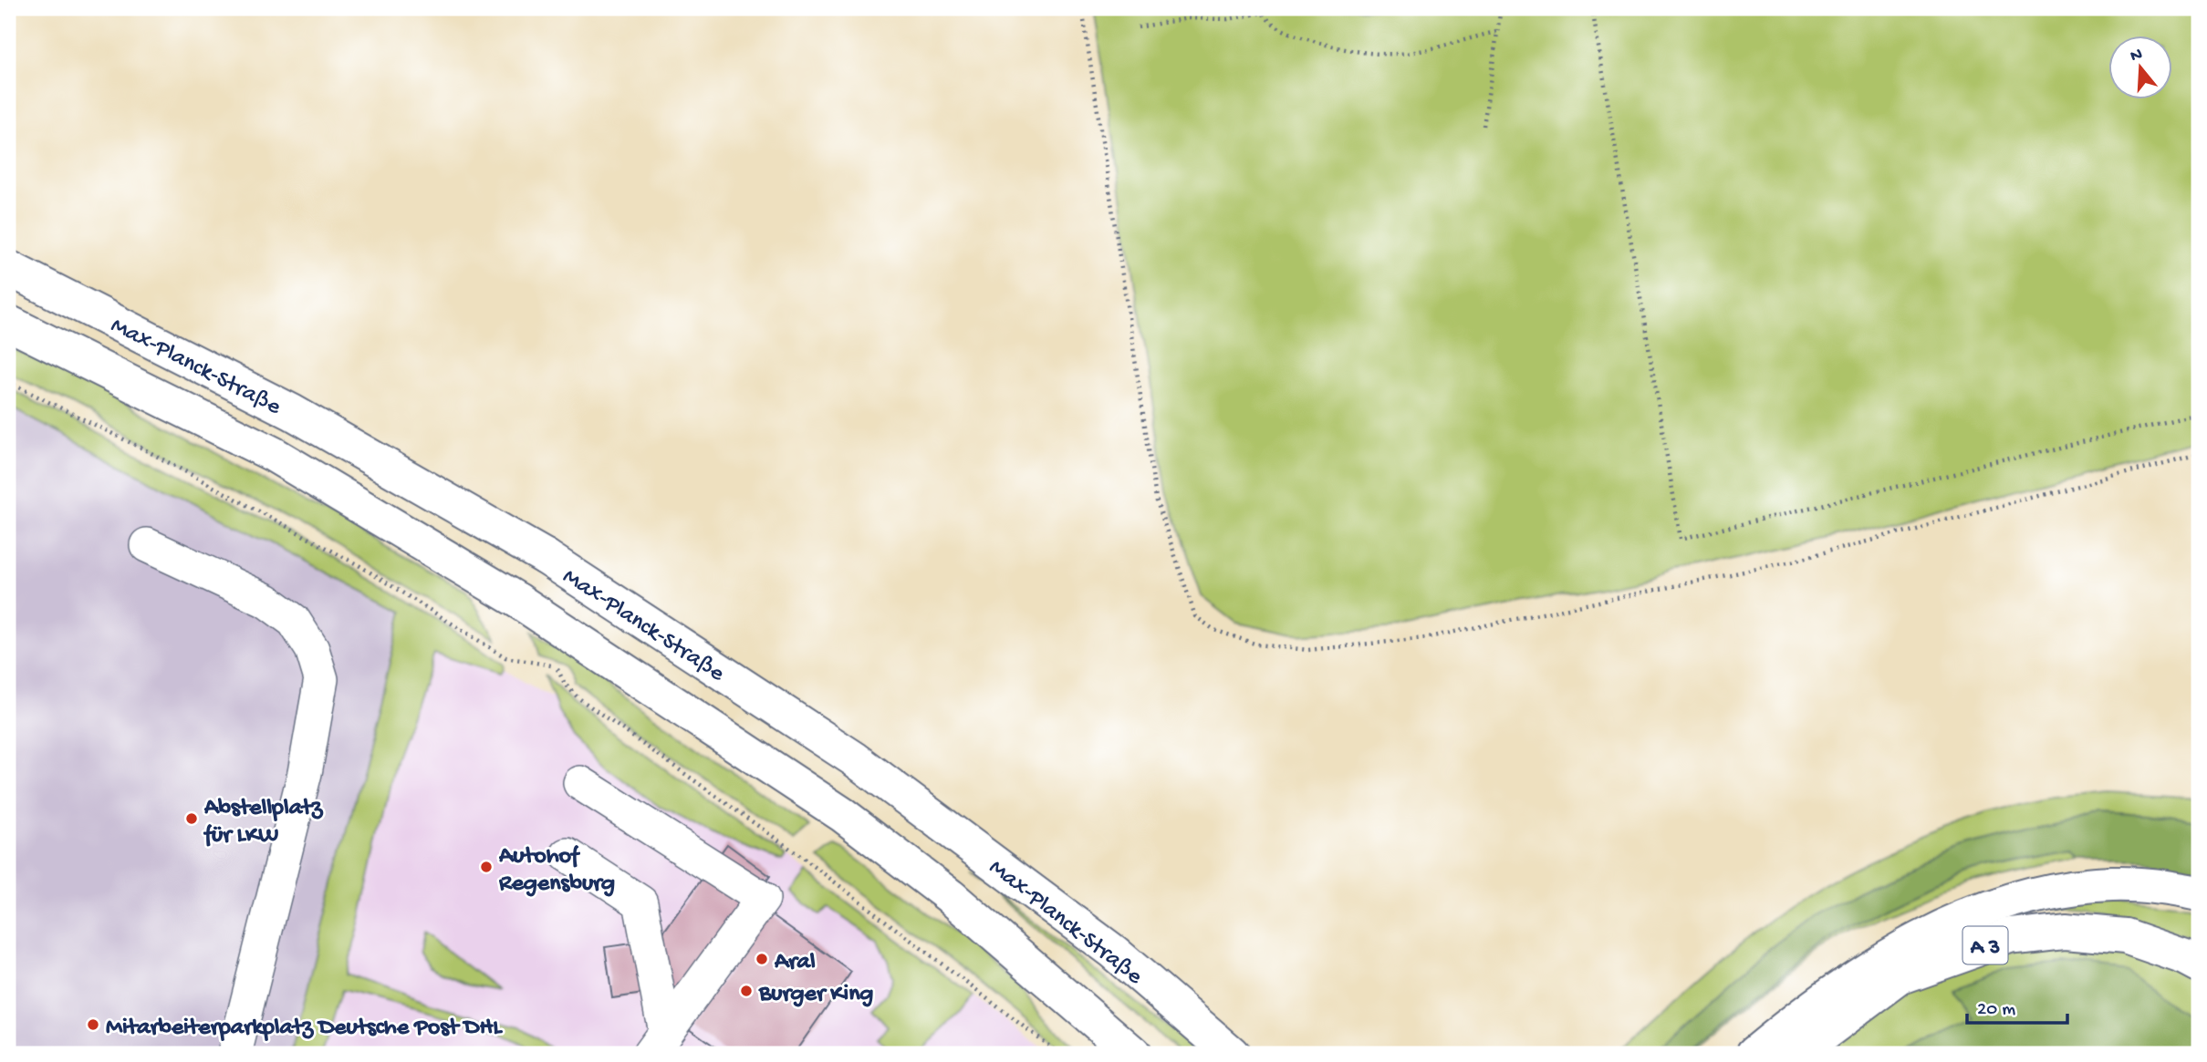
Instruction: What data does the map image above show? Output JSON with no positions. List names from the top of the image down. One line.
{"streets":{"main road":["Max-Planck-Straße","A 3"]},"places":["Abstellplatz für LKW","Autohof Regensburg","Aral","Burger King","Mitarbeiterparkplatz Deutsche Post DHL"],"scale_bar":"20 m","north":"top"}
